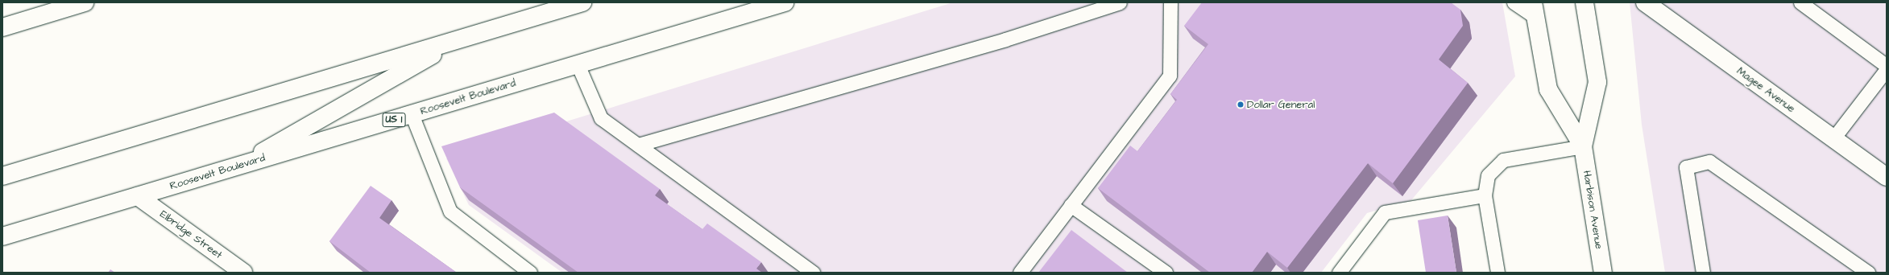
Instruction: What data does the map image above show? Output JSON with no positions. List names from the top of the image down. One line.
{"streets":{"main road":["Magee Avenue","Roosevelt Boulevard","US 1","Harbison Avenue","Elbridge Street"]},"crossings":[["Roosevelt Boulevard","Elbridge Street"]],"places":["Dollar General"]}
